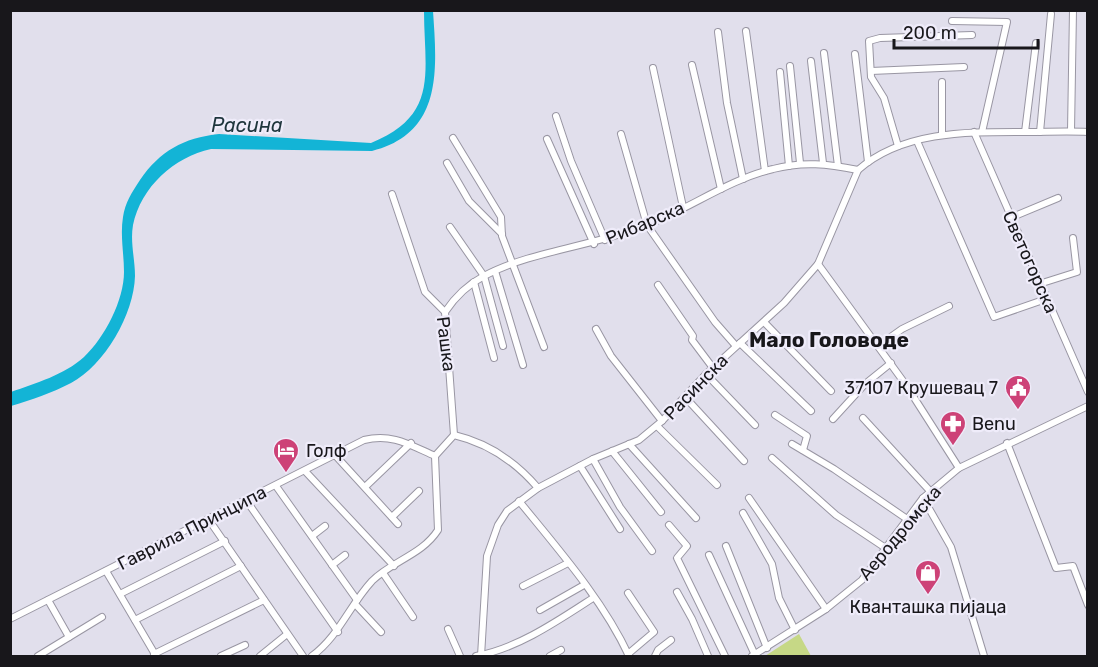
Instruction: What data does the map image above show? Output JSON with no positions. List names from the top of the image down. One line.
{"streets":{"street":["Рибарска","Светогорска","Рашка","Расинска","Гаврила Принципа","Аеродромска"]},"crossings":[["Рибарска","Рашка"],["Рибарска","Расинска"],["Светогорска","Расинска"]],"districts":["Мало Головоде"],"water":["Расина"],"places":{"public building":["37107 Крушевац 7"],"pharmacy":["Benu"],"hotel":["Голф"],"shop":["Кванташка пијаца"]},"scale_bar":"200 m"}
